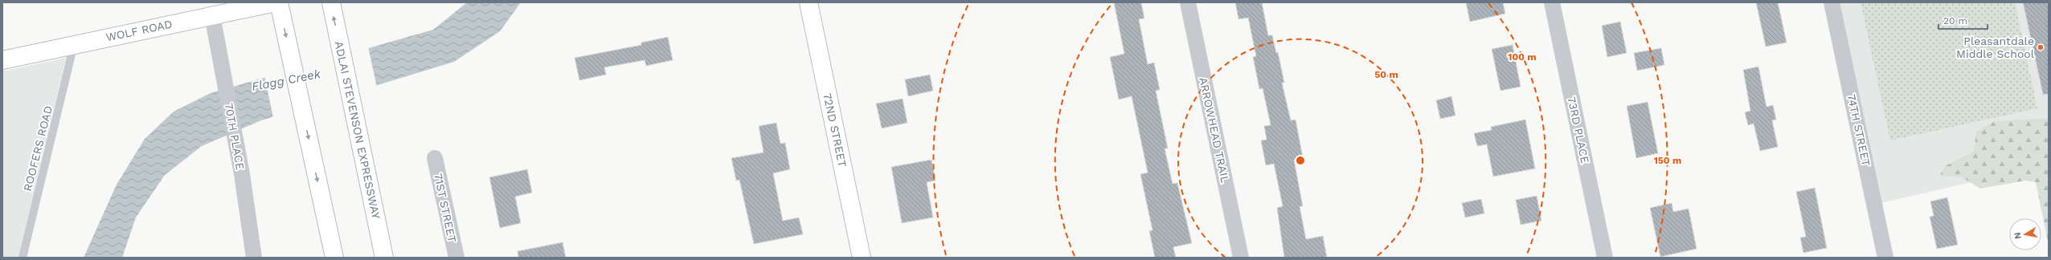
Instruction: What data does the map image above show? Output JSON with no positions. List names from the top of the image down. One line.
{"streets":{"main road":["WOLF ROAD","ADLAI STEVENSON EXPRESSWAY","72ND STREET"],"street":["ARROWHEAD TRAIL","73RD PLACE","74TH STREET","70TH PLACE","71ST STREET"],"lane":["ROOFERS ROAD"]},"crossings":[["WOLF ROAD","70TH PLACE"],["WOLF ROAD","ROOFERS ROAD"]],"water":["Flagg Creek"],"places":["Pleasantdale Middle School"],"scale_bar":"20 m","north":"left","rings":["100 m","50 m","150 m"]}
